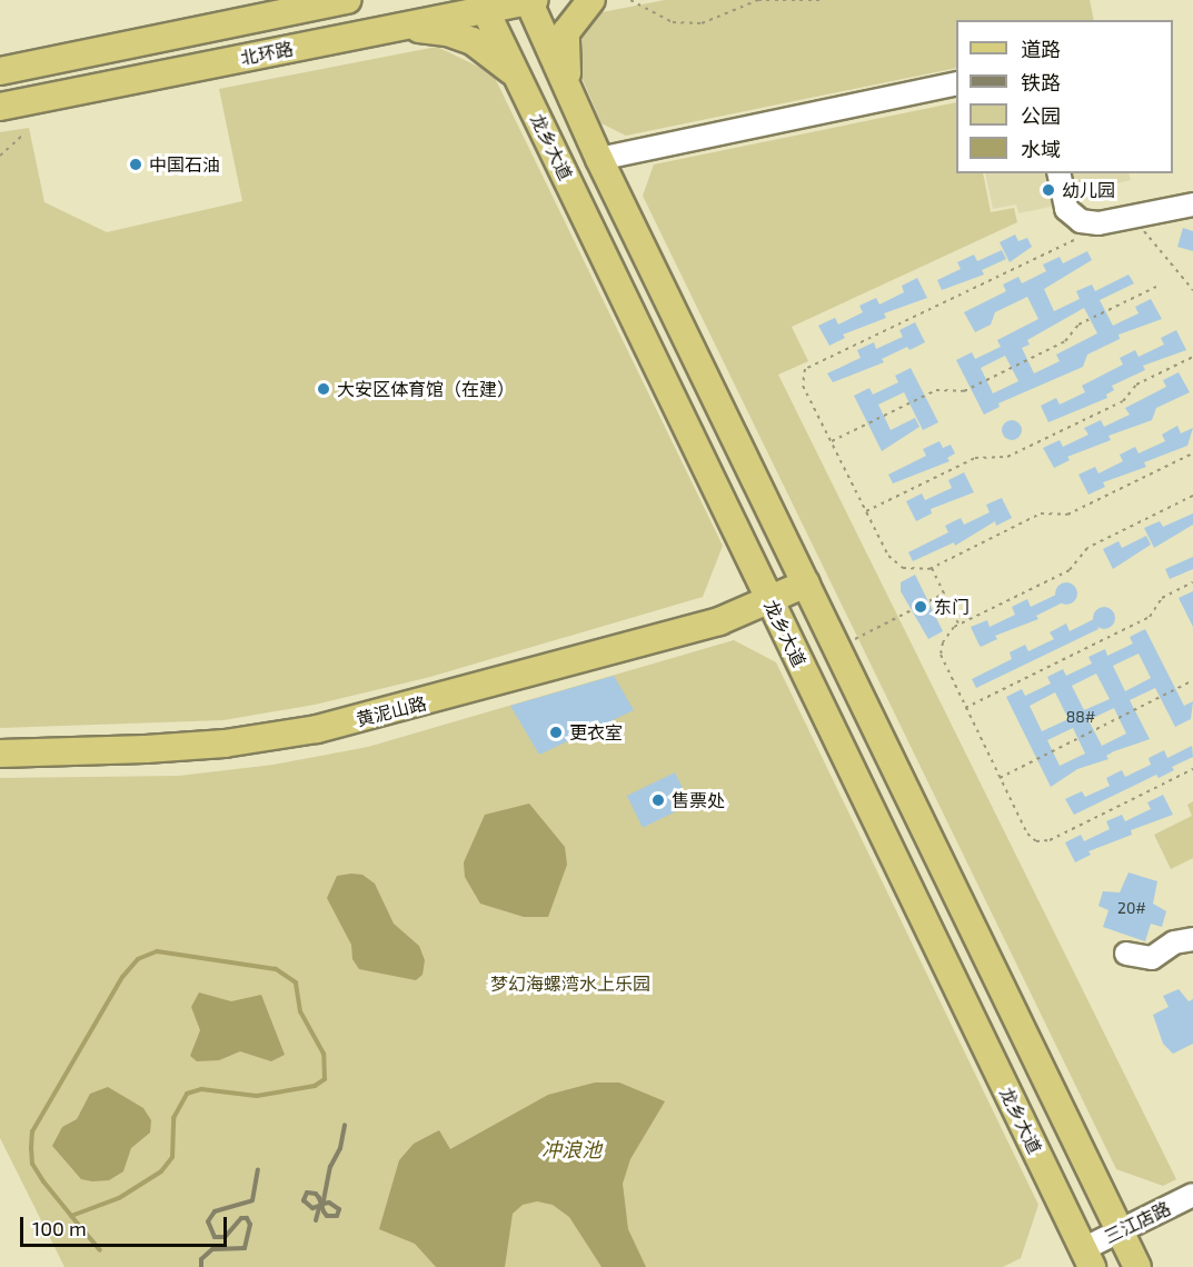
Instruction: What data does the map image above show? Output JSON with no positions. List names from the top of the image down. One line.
{"streets":{"main road":["北环路","龙乡大道","黄泥山路"],"street":["三江店路"]},"crossings":[["北环路","龙乡大道"],["龙乡大道","黄泥山路"],["龙乡大道","三江店路"]],"water":["冲浪池"],"parks":["梦幻海螺湾水上乐园"],"places":["中国石油","幼儿园","大安区体育馆（在建）","东门","更衣室","售票处"],"house_numbers":["88#","20#"],"legend":["道路","铁路","公园","水域"],"scale_bar":"100 m"}
